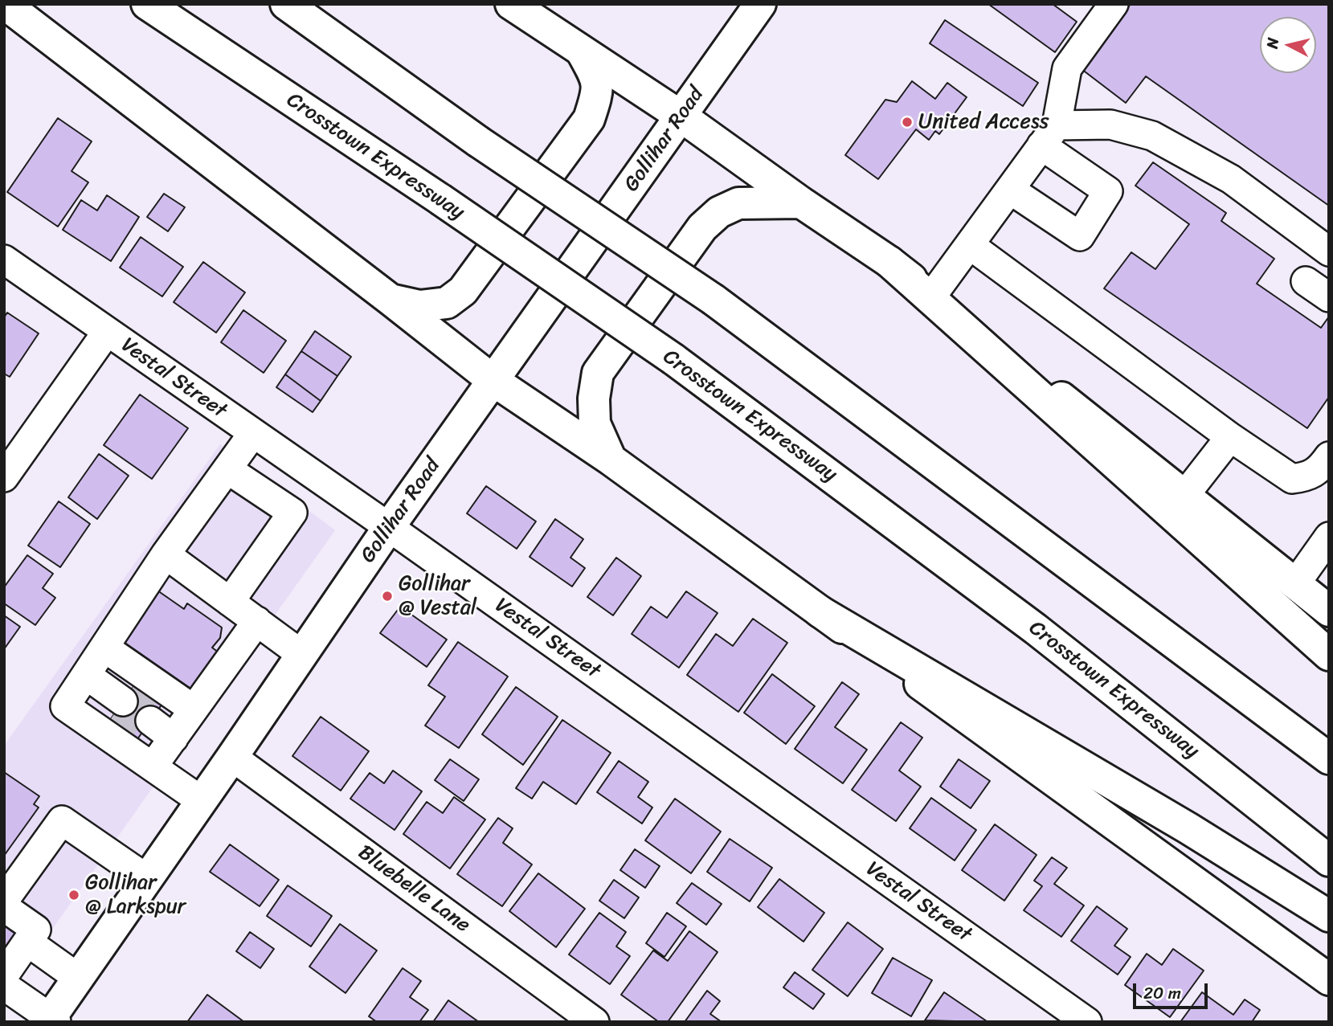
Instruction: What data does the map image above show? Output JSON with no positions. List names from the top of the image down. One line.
{"streets":{"main road":["Gollihar Road","Crosstown Expressway"],"street":["Vestal Street","Bluebelle Lane"]},"crossings":[["Gollihar Road","Vestal Street"],["Gollihar Road","Bluebelle Lane"]],"places":["United Access","Gollihar @ Vestal","Gollihar @ Larkspur"],"scale_bar":"20 m","north":"left"}
